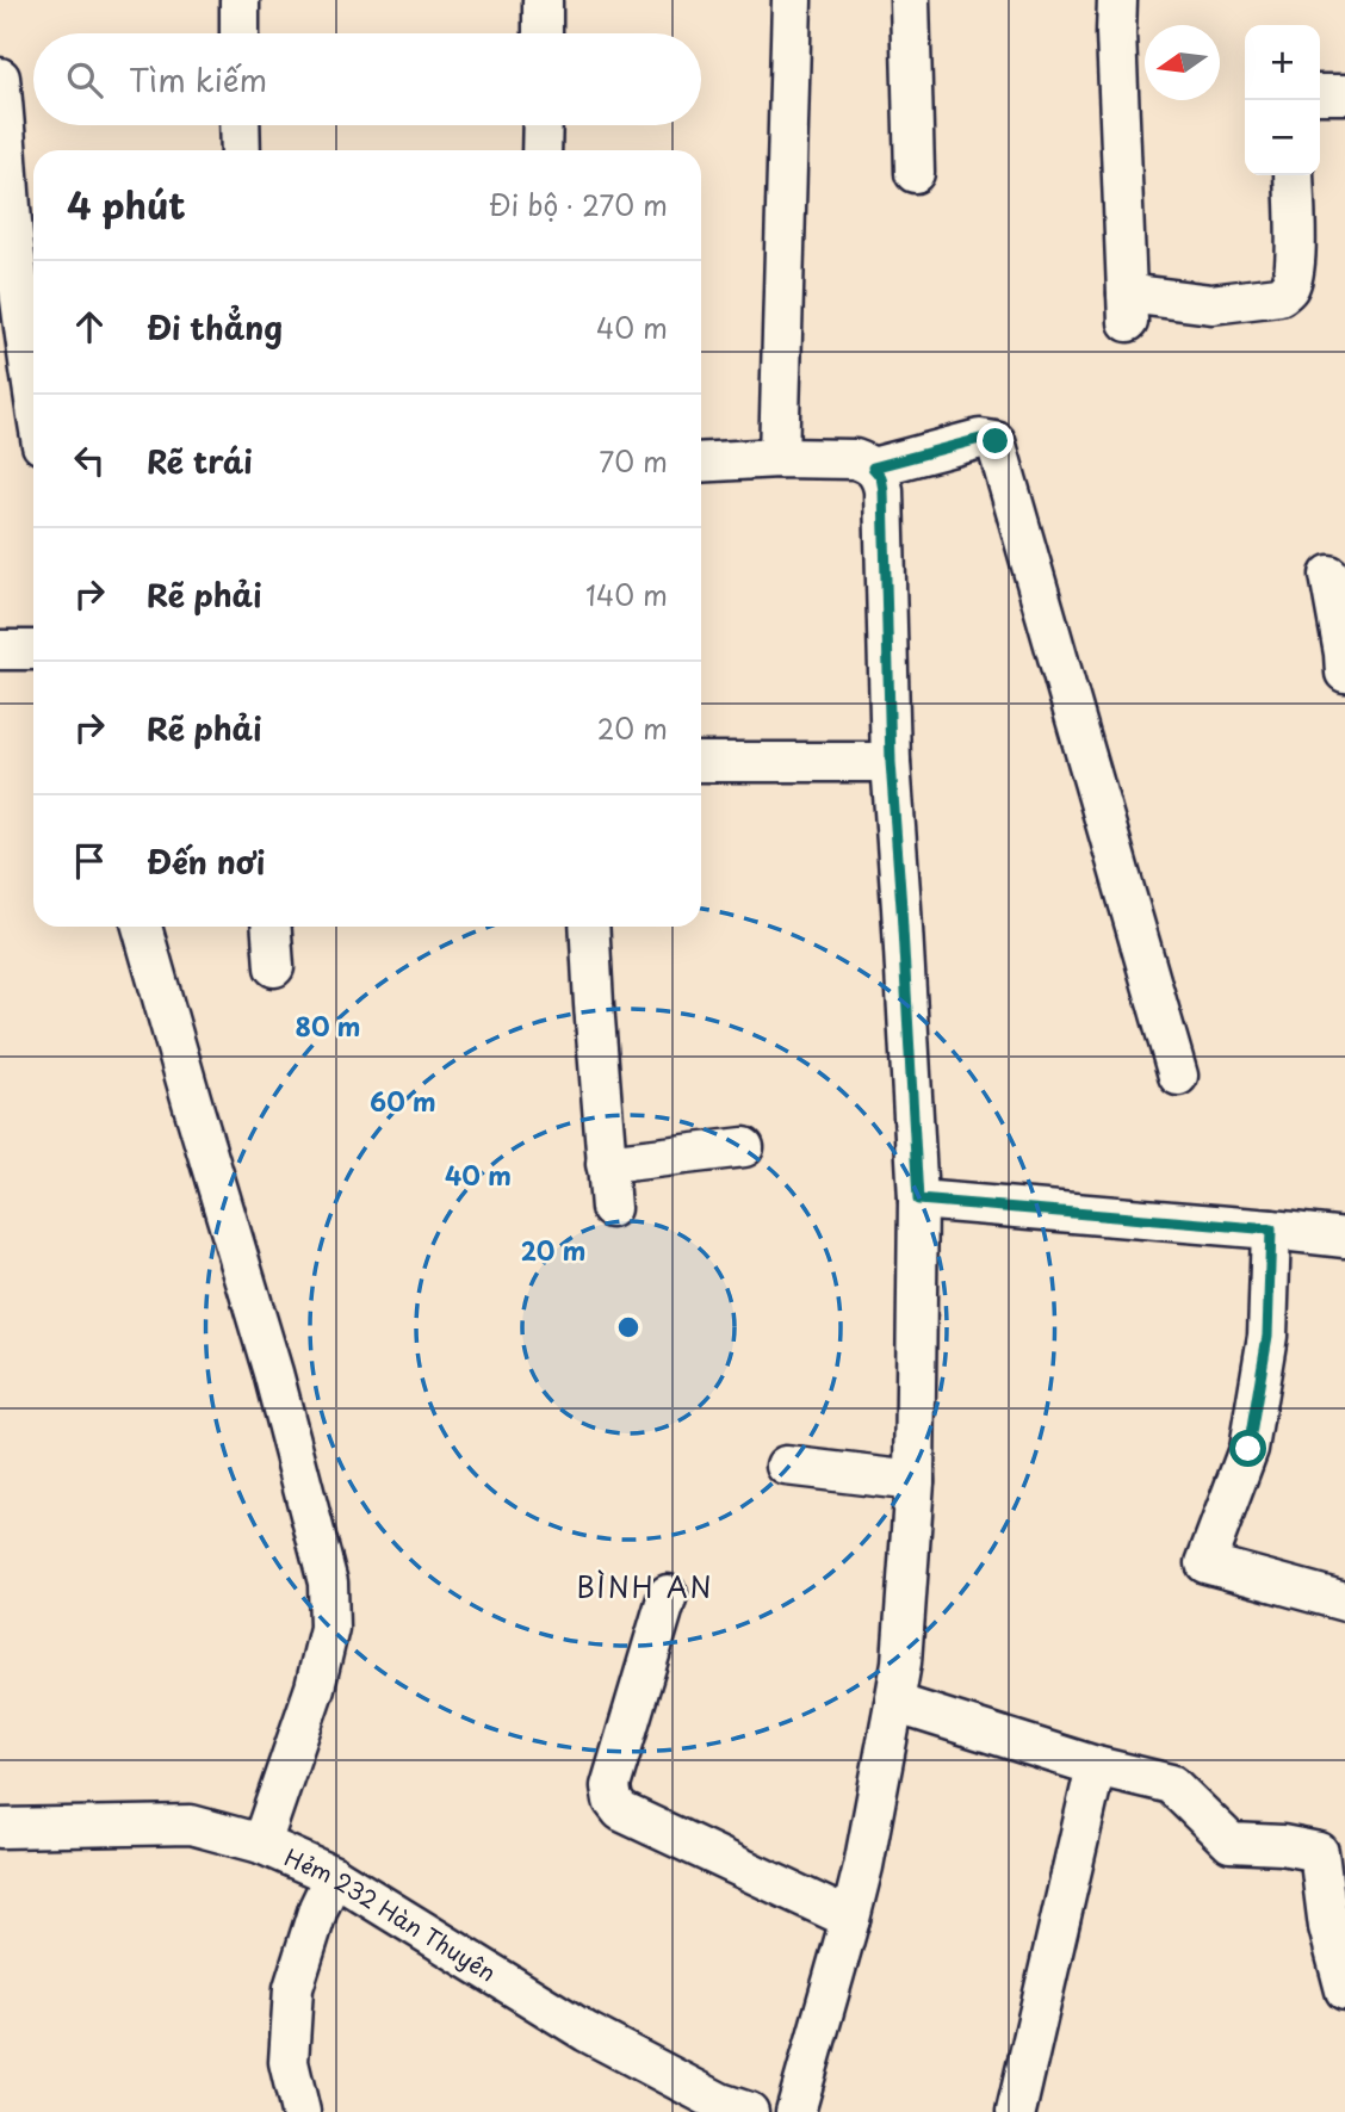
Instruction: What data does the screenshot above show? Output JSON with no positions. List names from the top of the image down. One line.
{"streets":{"street":["Hẻm 232 Hàn Thuyên"]},"districts":["BÌNH AN"],"north":"left","page":{"map_buttons":["+","−"],"search":"Tìm kiếm","heading":["4 phút","Đi bộ · 270 m"],"list":[["Đi thẳng","40 m"],["Rẽ trái","70 m"],["Rẽ phải","140 m"],["Rẽ phải","20 m"],"Đến nơi"]},"rings":["80 m","60 m","40 m","20 m"]}
